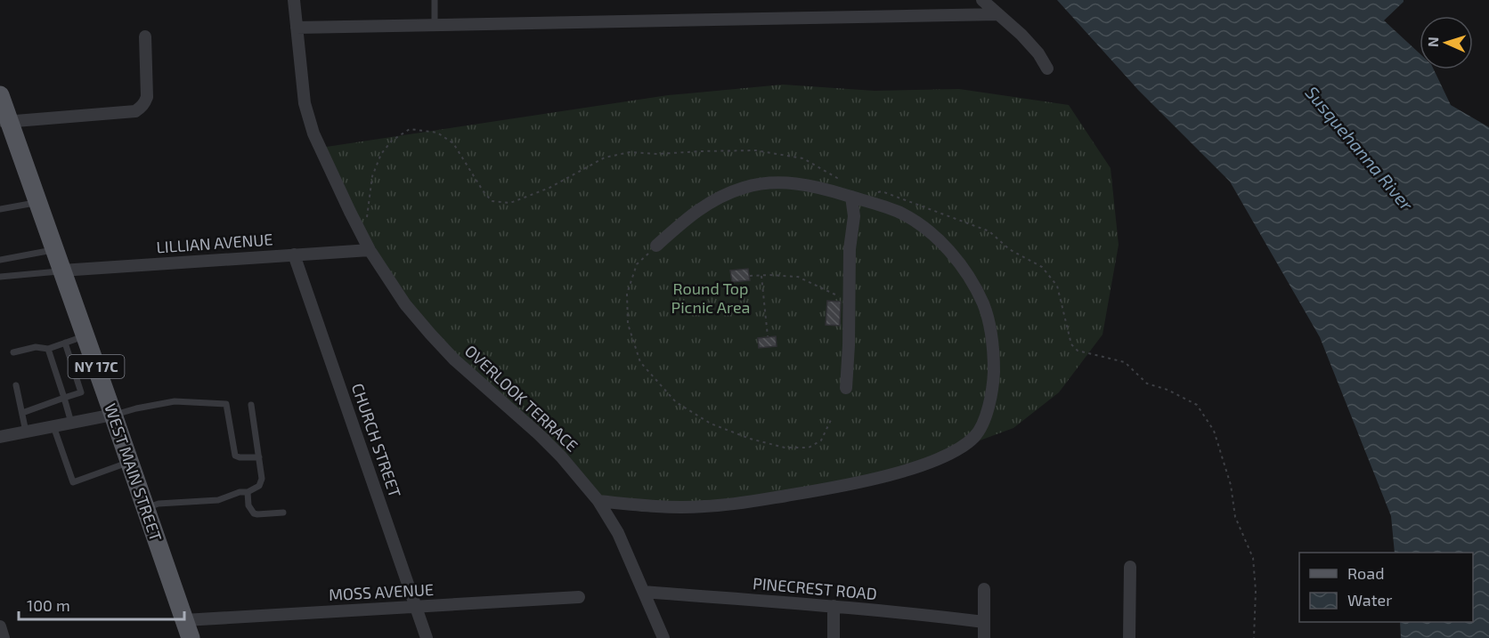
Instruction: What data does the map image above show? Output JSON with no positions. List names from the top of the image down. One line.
{"streets":{"main road":["NY 17C","WEST MAIN STREET"],"street":["LILLIAN AVENUE","OVERLOOK TERRACE","CHURCH STREET","PINECREST ROAD","MOSS AVENUE"]},"crossings":[["LILLIAN AVENUE","OVERLOOK TERRACE"],["LILLIAN AVENUE","CHURCH STREET"],["LILLIAN AVENUE","WEST MAIN STREET"],["OVERLOOK TERRACE","PINECREST ROAD"],["CHURCH STREET","MOSS AVENUE"],["WEST MAIN STREET","MOSS AVENUE"]],"water":["Susquehanna River"],"parks":["Round Top Picnic Area"],"legend":["Road","Water"],"scale_bar":"100 m","north":"left"}
